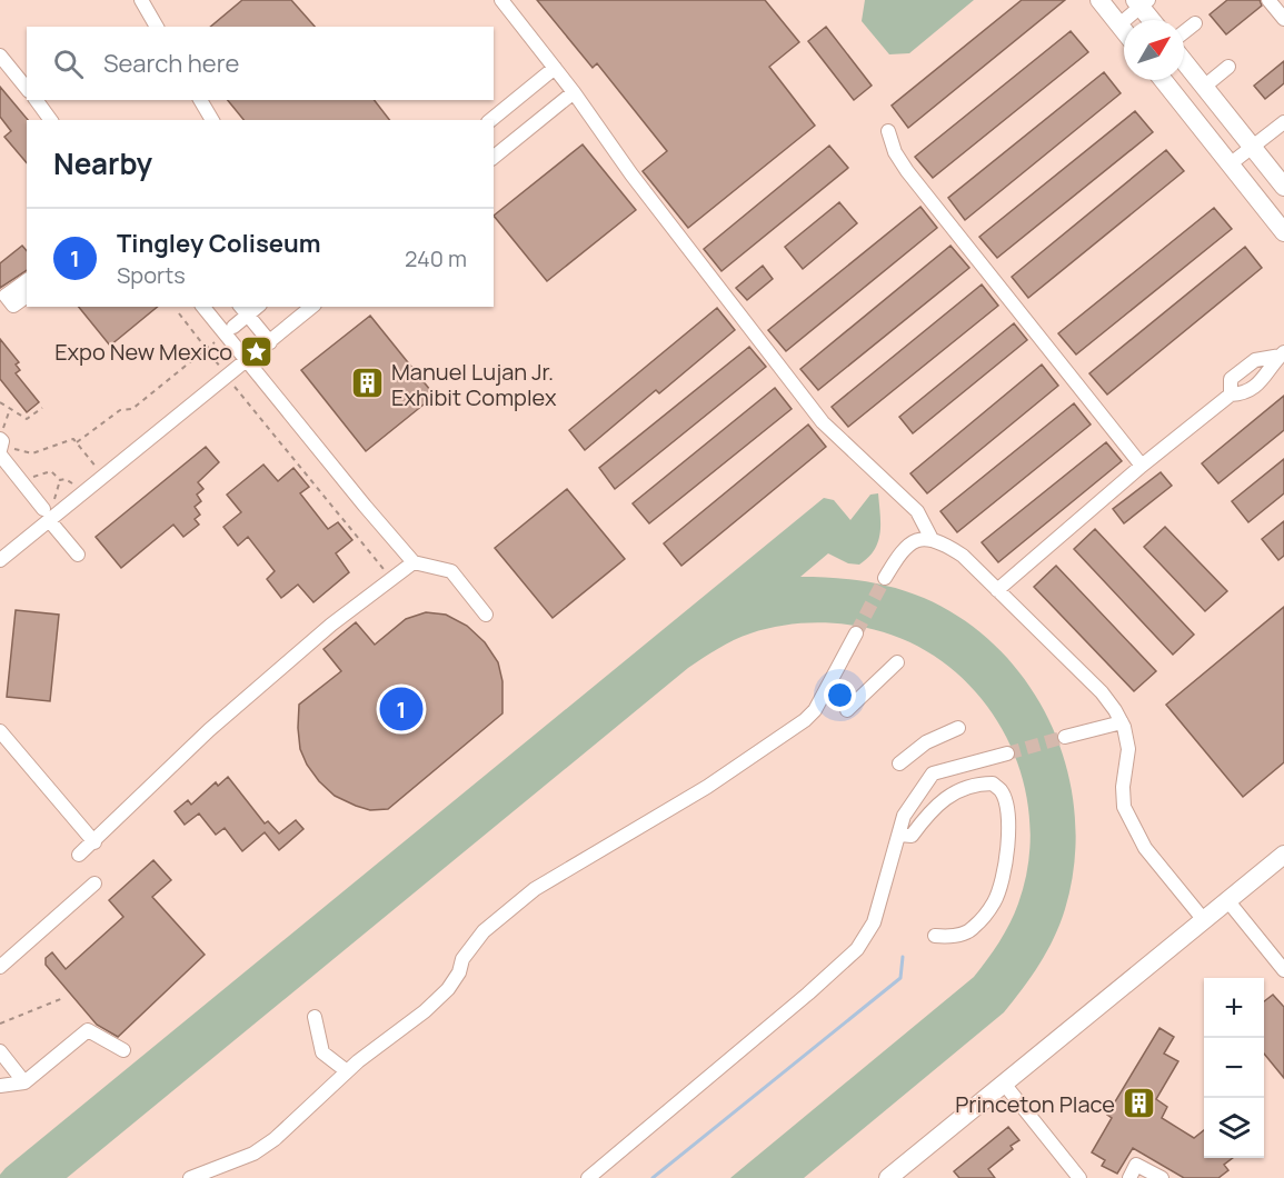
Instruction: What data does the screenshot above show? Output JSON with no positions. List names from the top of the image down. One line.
{"places":{"place":["Expo New Mexico"],"building":["Manuel Lujan Jr. Exhibit Complex","Princeton Place"]},"north":"top right","page":{"search":"Search here","heading":"Nearby","list":[{"mark":"1","name":"Tingley Coliseum","note":"Sports","value":"240 m"}],"pins":"1","map_buttons":["+","−"]}}
